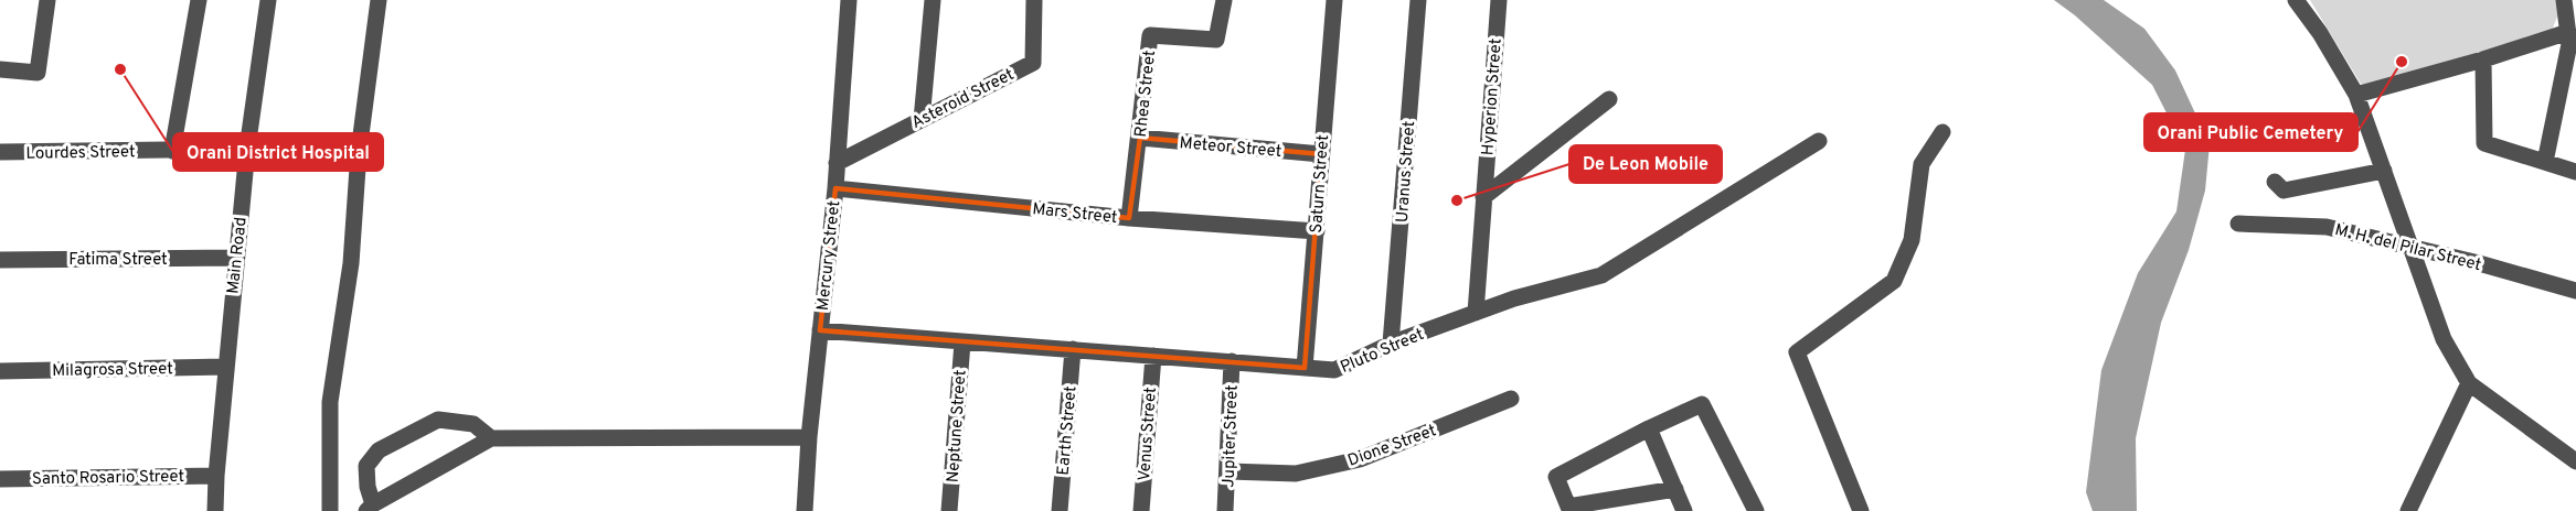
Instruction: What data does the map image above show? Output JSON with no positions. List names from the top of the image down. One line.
{"streets":{"street":["Rhea Street","Hyperion Street","Asteroid Street","Meteor Street","Lourdes Street","Uranus Street","Saturn Street","Mars Street","M. H. del Pilar Street","Main Road","Mercury Street","Fatima Street","Pluto Street","Milagrosa Street","Neptune Street","Earth Street","Venus Street","Jupiter Street","Dione Street","Santo Rosario Street"]},"crossings":[["Rhea Street","Meteor Street"],["Rhea Street","Mars Street"],["Hyperion Street","Pluto Street"],["Asteroid Street","Mercury Street"],["Meteor Street","Saturn Street"],["Lourdes Street","Main Road"],["Uranus Street","Pluto Street"],["Saturn Street","Mars Street"],["Saturn Street","Pluto Street"],["Mars Street","Mercury Street"],["Main Road","Fatima Street"],["Main Road","Milagrosa Street"],["Main Road","Santo Rosario Street"],["Mercury Street","Pluto Street"],["Pluto Street","Neptune Street"],["Pluto Street","Earth Street"],["Pluto Street","Venus Street"],["Pluto Street","Jupiter Street"],["Jupiter Street","Dione Street"]],"places":["Orani Public Cemetery","Orani District Hospital","De Leon Mobile"]}
